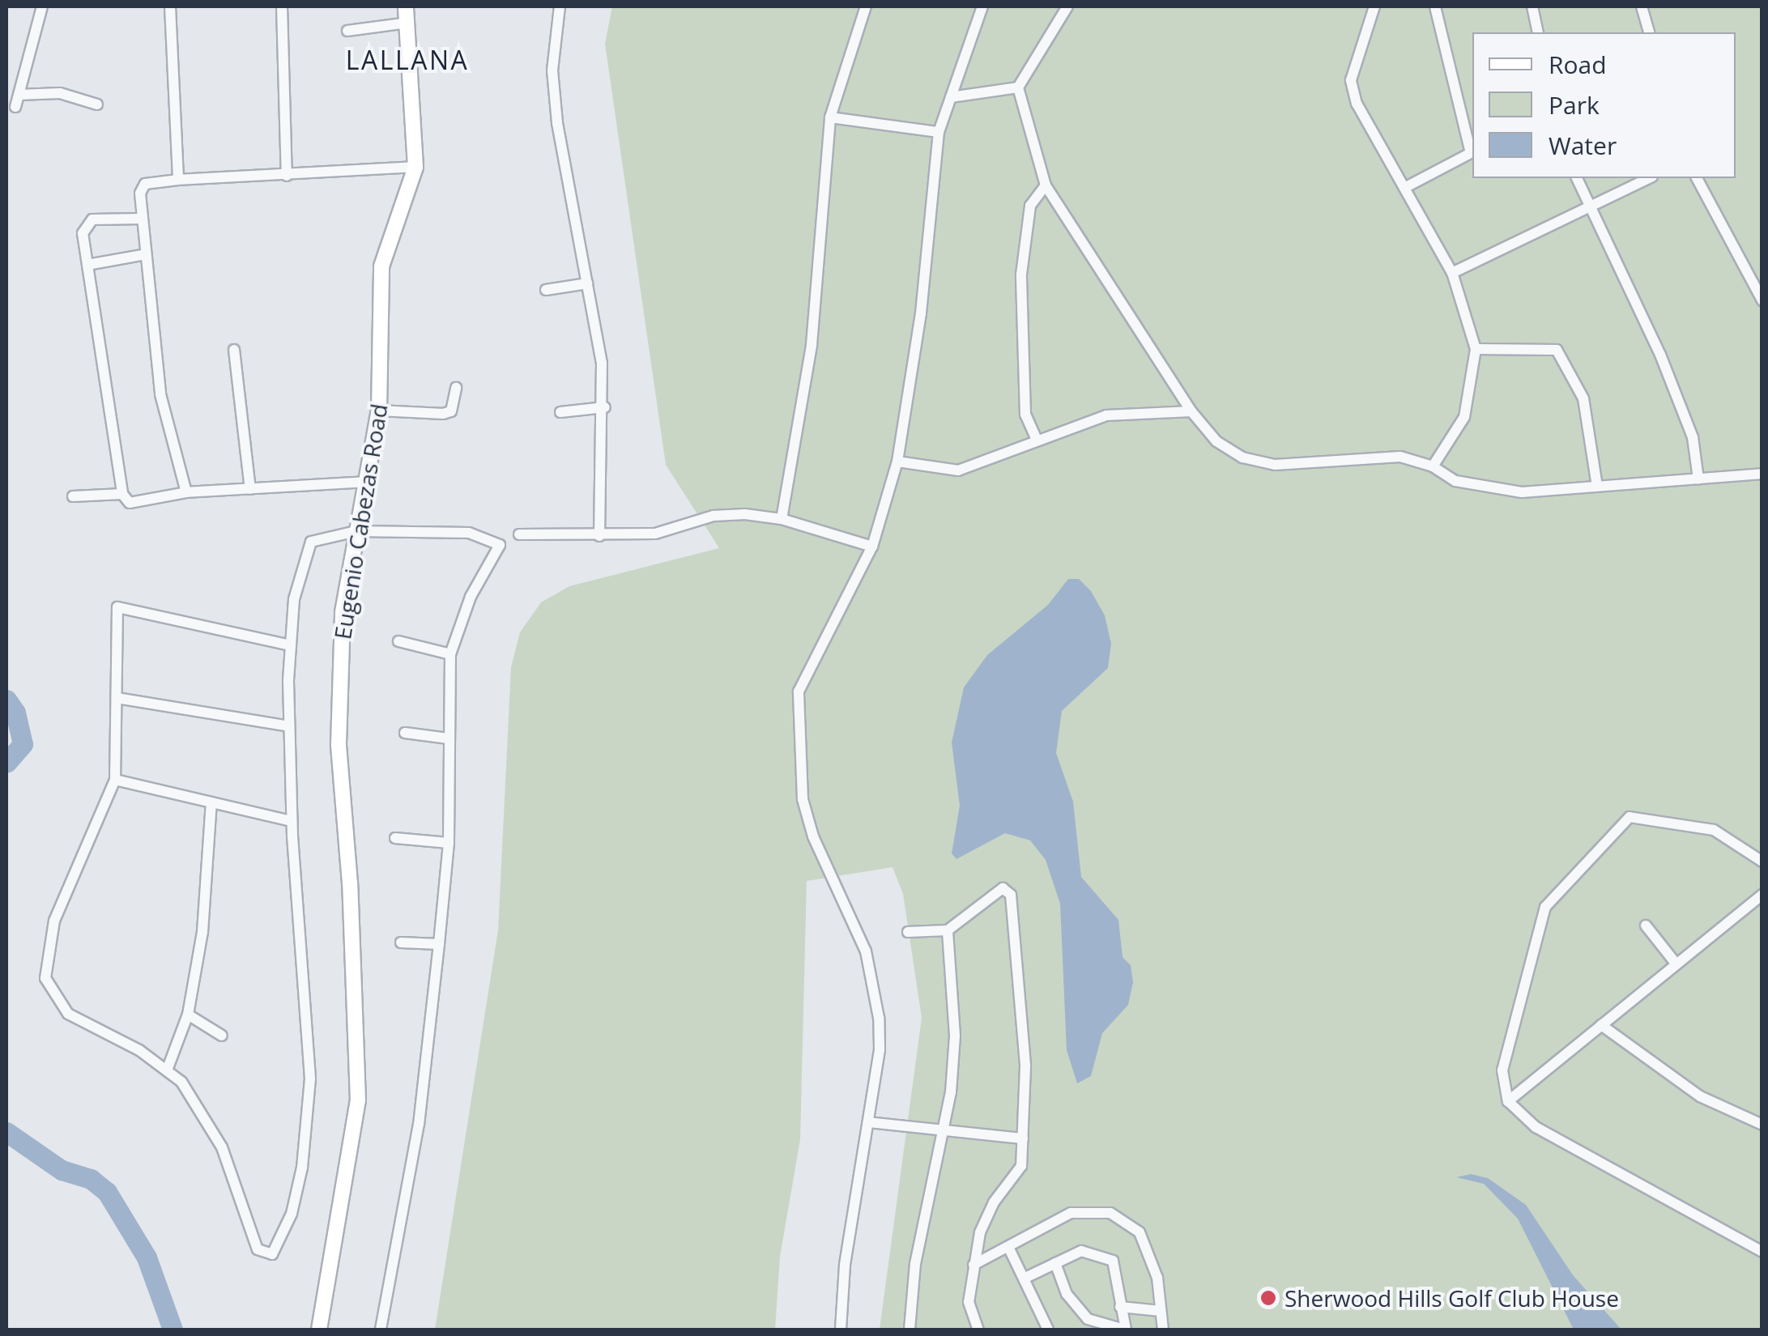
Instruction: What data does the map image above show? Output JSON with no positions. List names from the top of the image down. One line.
{"streets":{"street":["Eugenio Cabezas Road"]},"districts":["LALLANA"],"places":["Sherwood Hills Golf Club House"],"legend":["Road","Park","Water"]}
